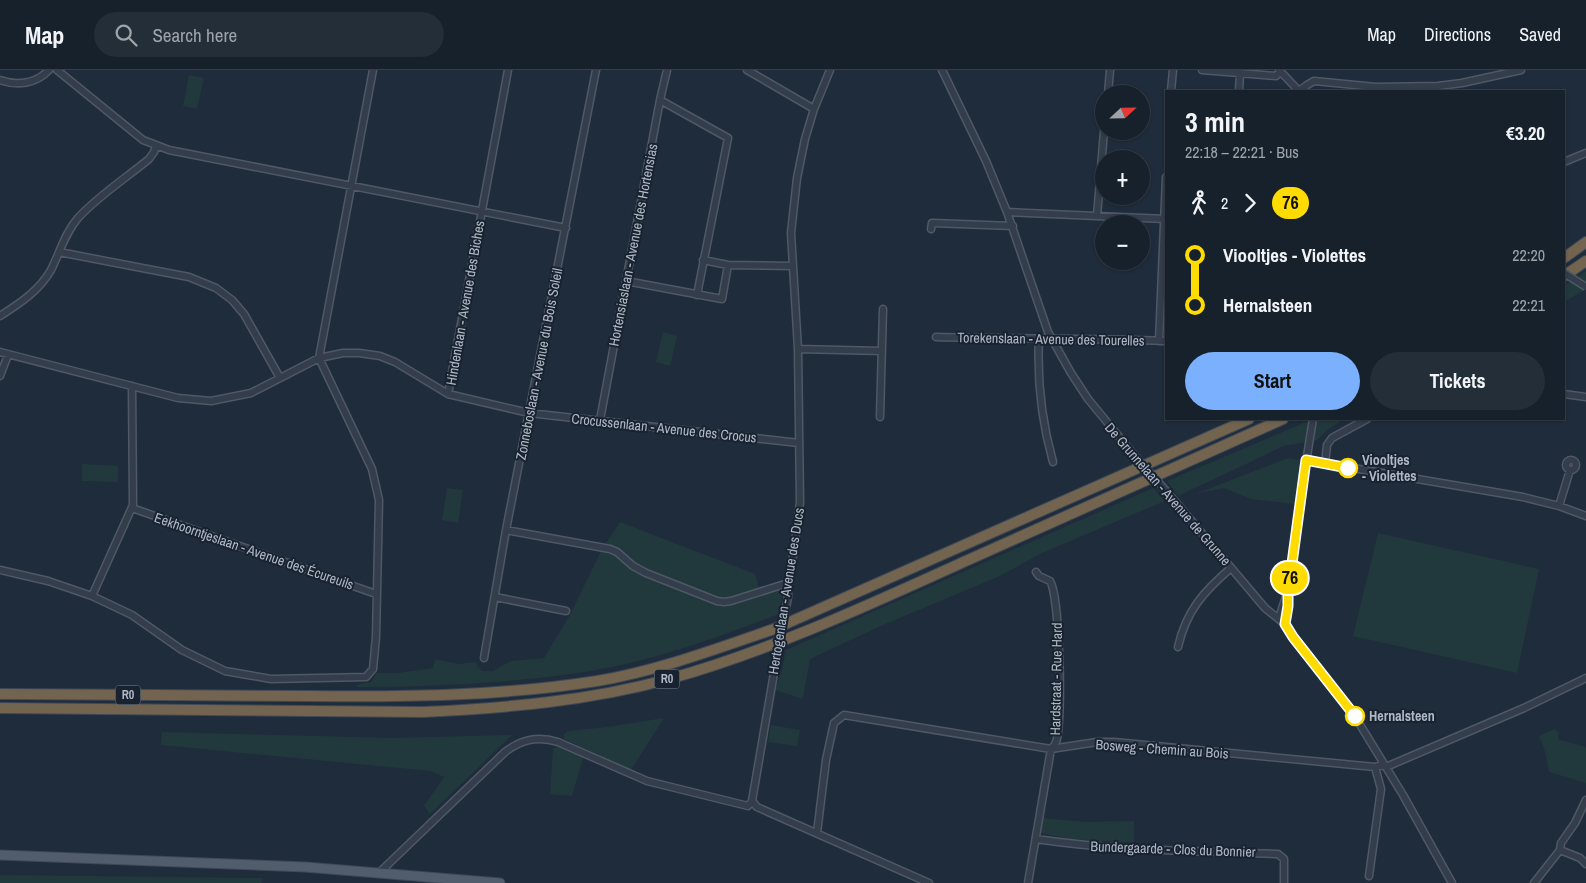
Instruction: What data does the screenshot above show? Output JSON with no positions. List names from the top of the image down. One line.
{"streets":{"highway":["R0"],"street":["Hortensiaslaan - Avenue des Hortensias","Hindenlaan - Avenue des Biches","Torekenslaan - Avenue des Tourelles","Zonneboslaan - Avenue du Bois Soleil","Crocussenlaan - Avenue des Crocus","De Grunnelaan - Avenue de Grunne","Eekhoorntjeslaan - Avenue des Écureuils","Hertogenlaan - Avenue des Ducs","Hardstraat - Rue Hard","Bosweg - Chemin au Bois","Bundergaarde - Clos du Bonnier"]},"crossings":[["Hortensiaslaan - Avenue des Hortensias","Crocussenlaan - Avenue des Crocus"],["Hindenlaan - Avenue des Biches","Crocussenlaan - Avenue des Crocus"],["Torekenslaan - Avenue des Tourelles","De Grunnelaan - Avenue de Grunne"],["Zonneboslaan - Avenue du Bois Soleil","Crocussenlaan - Avenue des Crocus"],["Crocussenlaan - Avenue des Crocus","Hertogenlaan - Avenue des Ducs"],["De Grunnelaan - Avenue de Grunne","Bosweg - Chemin au Bois"],["Hardstraat - Rue Hard","Bosweg - Chemin au Bois"],["Hardstraat - Rue Hard","Bundergaarde - Clos du Bonnier"]],"places":["Viooltjes - Violettes","Hernalsteen"],"lines":["bus line 76"],"north":"right","page":{"header":"Map","search":"Search here","nav":["Map","Directions","Saved"],"on_map":"76","map_buttons":["+","−"],"heading":["3 min","22:18 – 22:21 · Bus","€3.20"],"legs":["2","76"],"list":[{"name":"Viooltjes - Violettes","value":"22:20"},{"name":"Hernalsteen","value":"22:21"}],"buttons":["Start","Tickets"]}}
